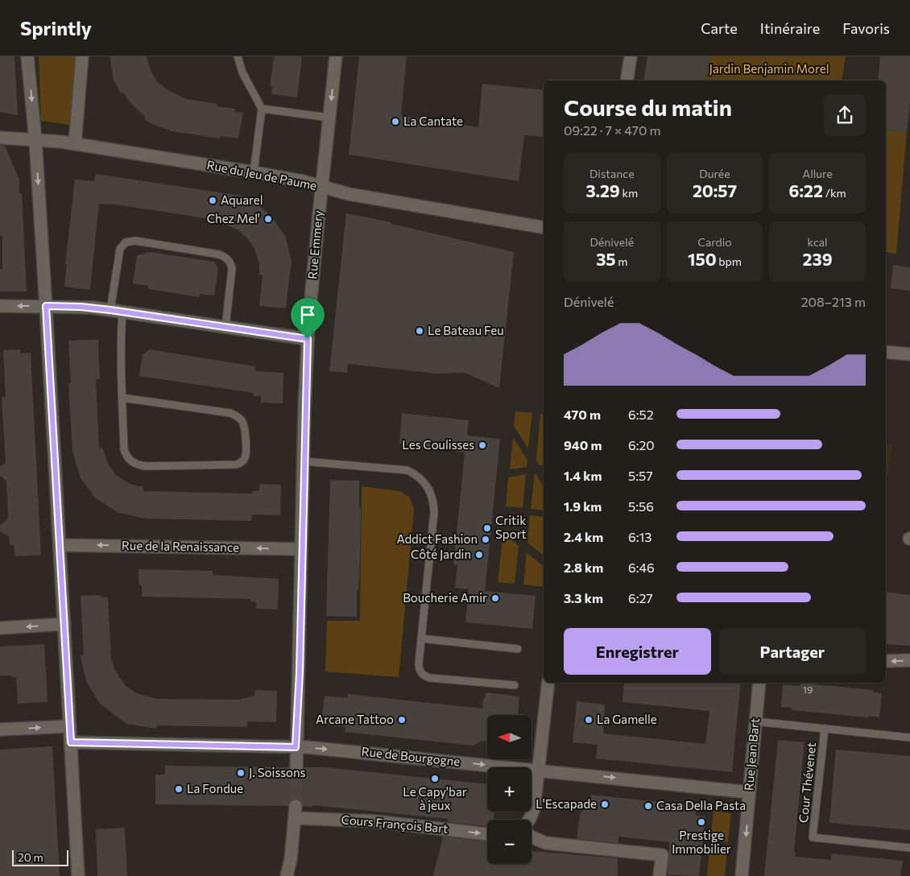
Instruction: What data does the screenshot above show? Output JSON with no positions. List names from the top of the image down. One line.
{"streets":{"street":["Rue du Jeu de Paume","Rue Emmery","Rue de la Renaissance","Rue Jean Bart","Rue de Bourgogne","Cours François Bart"],"lane":["Cour Thévenet"]},"crossings":[["Rue du Jeu de Paume","Rue Emmery"],["Rue Emmery","Rue de la Renaissance"],["Rue Emmery","Rue de Bourgogne"],["Rue Jean Bart","Rue de Bourgogne"],["Rue Jean Bart","Cour Thévenet"]],"one_way":["Rue de la Renaissance","Rue Jean Bart","Rue de Bourgogne"],"parks":["Jardin Benjamin Morel"],"places":["La Cantate","Aquarel","Chez Mel'","Le Bateau Feu","Les Coulisses","Critik Sport","Addict Fashion","Côté Jardin","Boucherie Amir","Arcane Tattoo","La Gamelle","J. Soissons","Le Capy'bar à jeux","La Fondue","L'Escapade","Casa Della Pasta","Prestige Immobilier"],"house_numbers":["19"],"scale_bar":"20 m","north":"left","page":{"header":"Sprintly","nav":["Carte","Itinéraire","Favoris"],"heading":["Course du matin","09:22 · 7 × 470 m"],"stats":[["Distance","3.29 km"],["Durée","20:57"],["Allure","6:22 /km"],["Dénivelé","35 m"],["Cardio","150 bpm"],["kcal","239"]],"chart":["Dénivelé","208–213 m"],"list":[{"name":"470 m","note":"6:52"},{"name":"940 m","note":"6:20"},{"name":"1.4 km","note":"5:57"},{"name":"1.9 km","note":"5:56"},{"name":"2.4 km","note":"6:13"},{"name":"2.8 km","note":"6:46"},{"name":"3.3 km","note":"6:27"}],"buttons":["Enregistrer","Partager"],"map_buttons":["+","−"],"scale":"20 m"}}
